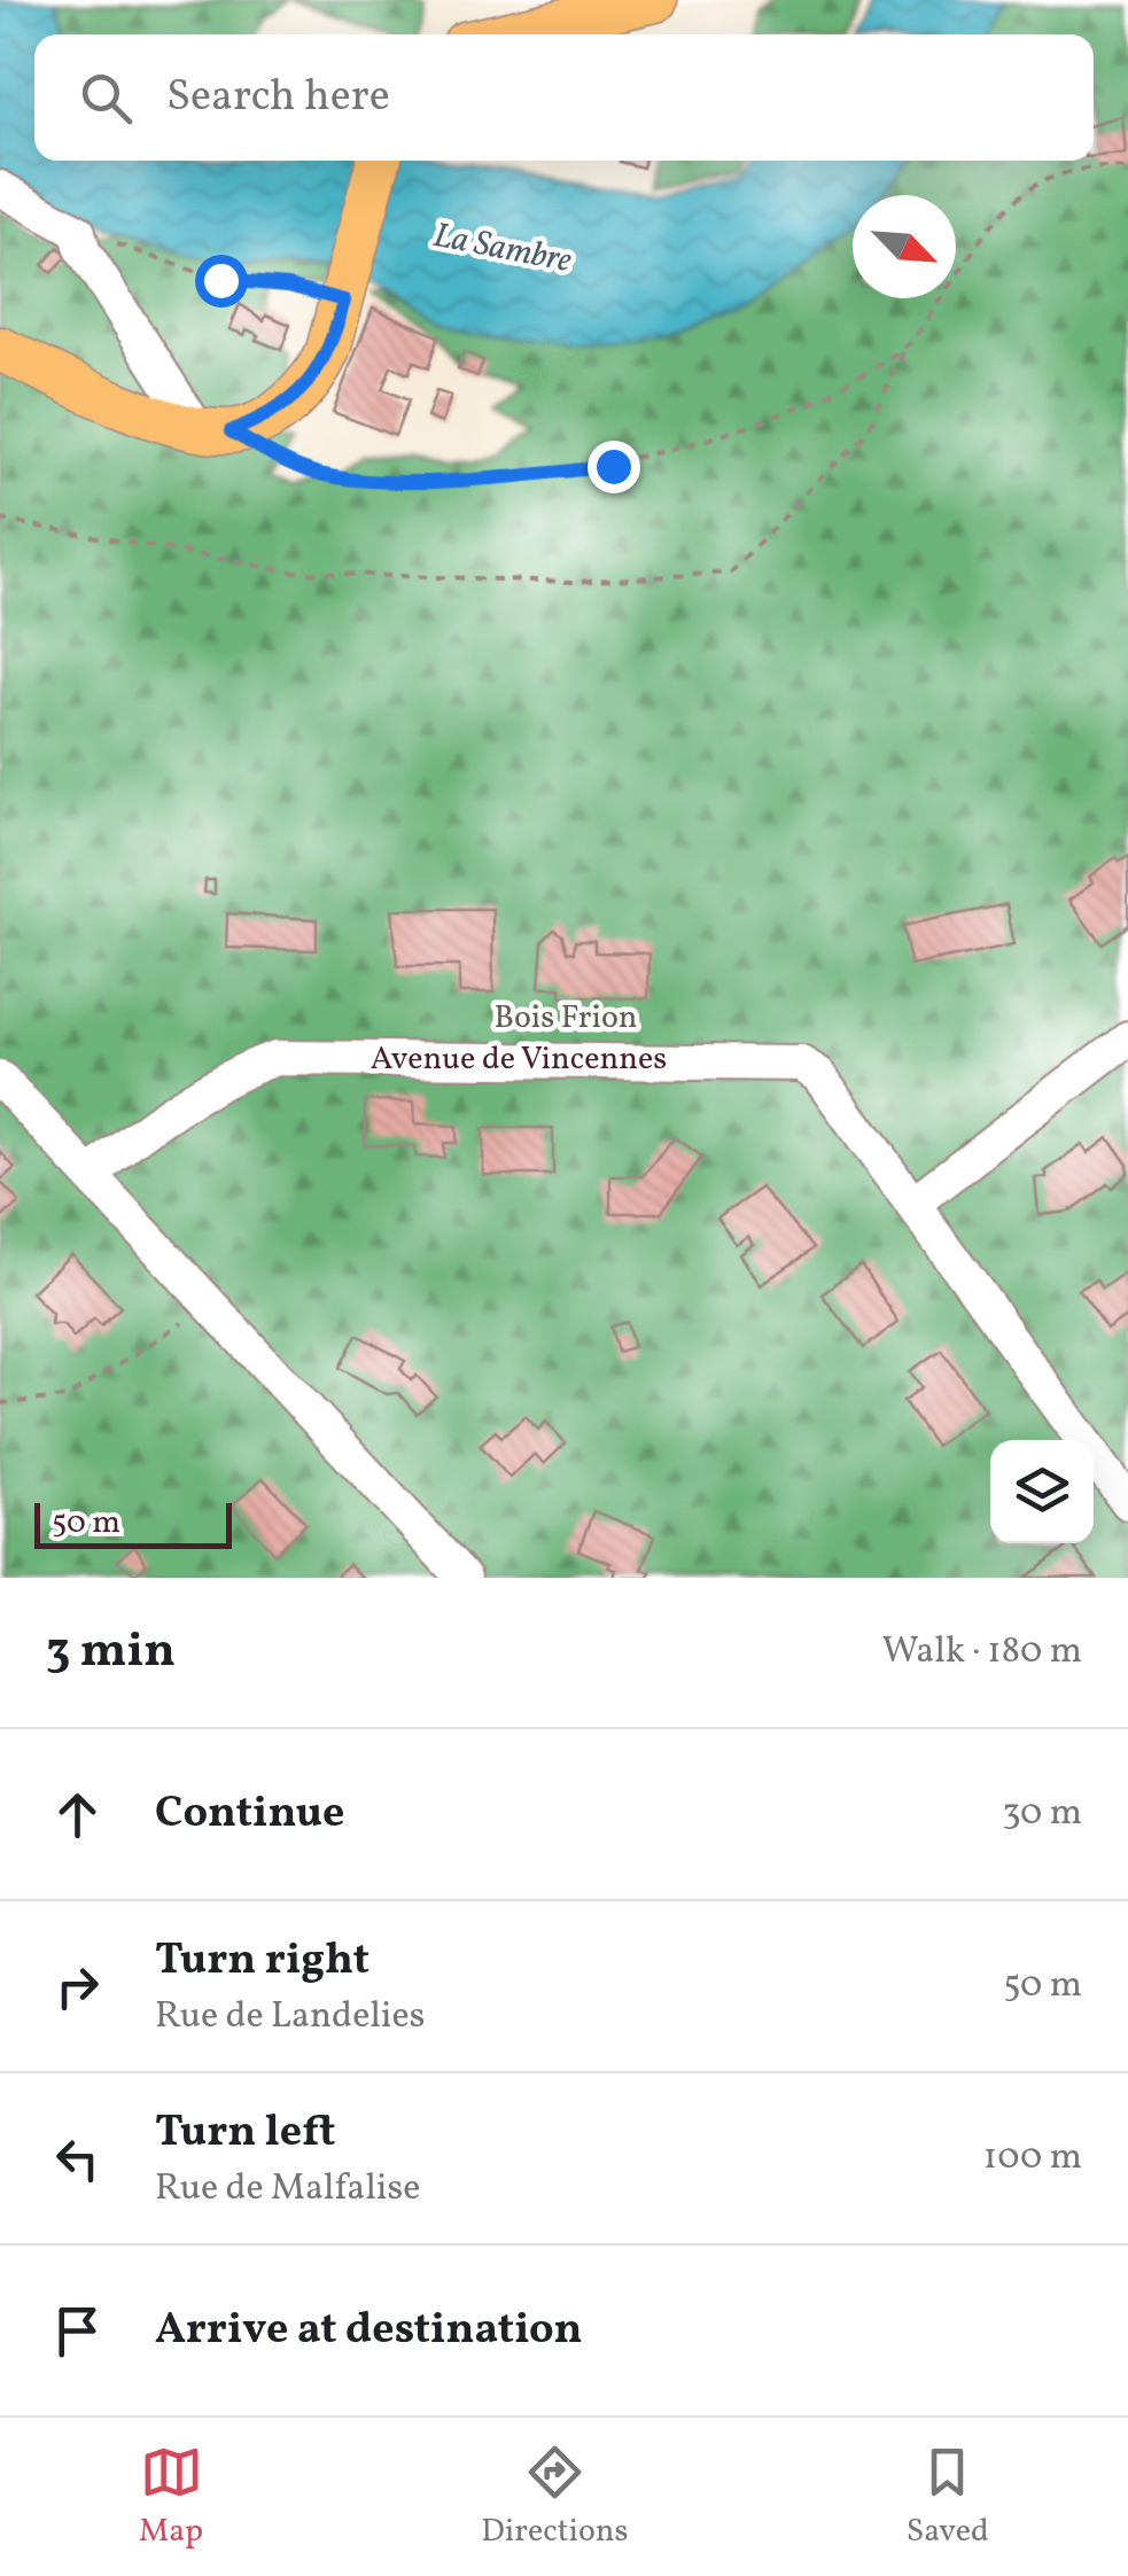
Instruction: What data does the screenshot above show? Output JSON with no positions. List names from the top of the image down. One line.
{"streets":{"street":["Avenue de Vincennes"]},"water":["La Sambre"],"parks":["Bois Frion"],"scale_bar":"50 m","north":"bottom right","page":{"search":"Search here","scale":"50 m","heading":["3 min","Walk · 180 m"],"list":[["Continue","30 m"],["Turn right","Rue de Landelies","50 m"],["Turn left","Rue de Malfalise","100 m"],"Arrive at destination"],"nav":["Map","Directions","Saved"]}}
